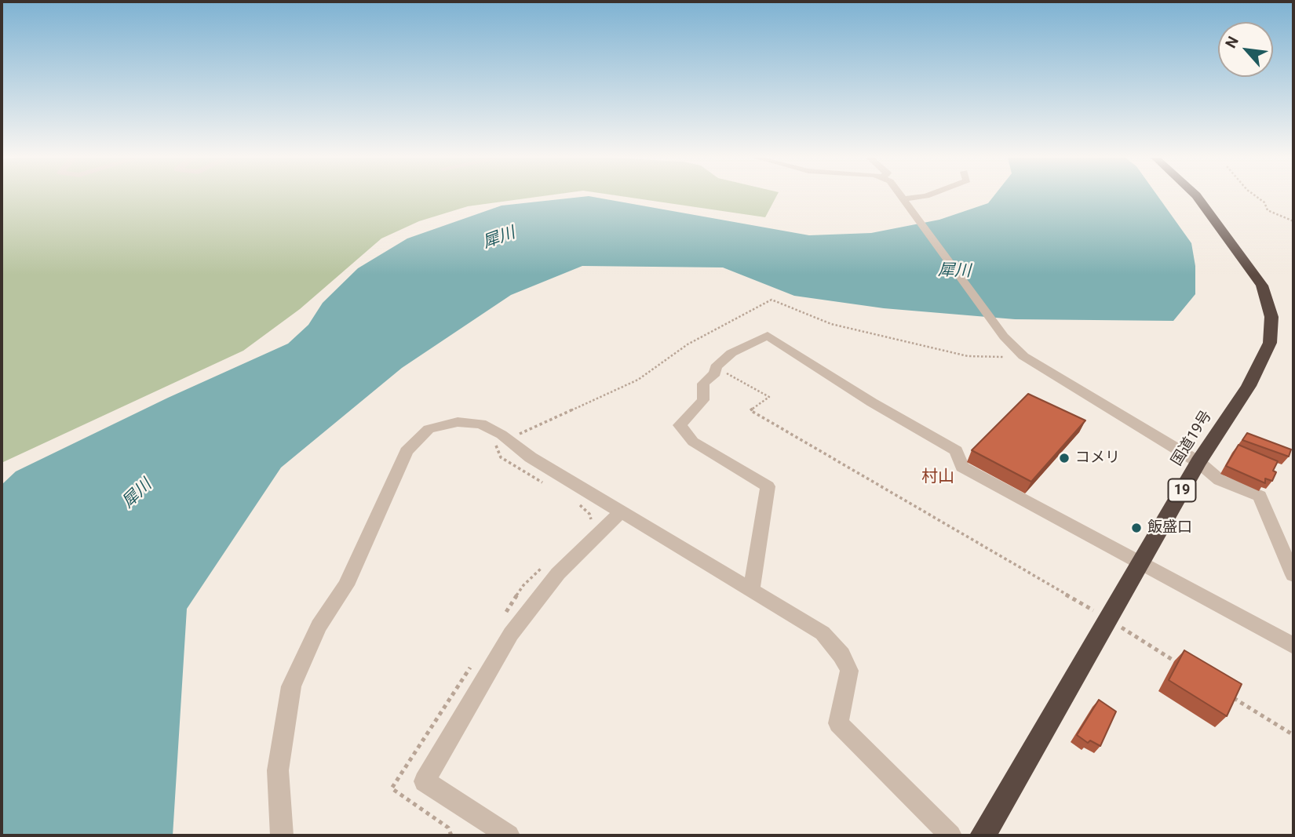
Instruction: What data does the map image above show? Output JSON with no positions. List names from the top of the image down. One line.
{"streets":{"highway":["国道19号","19"]},"districts":["村山"],"water":["犀川"],"places":["コメリ","飯盛口"],"north":"top left"}
